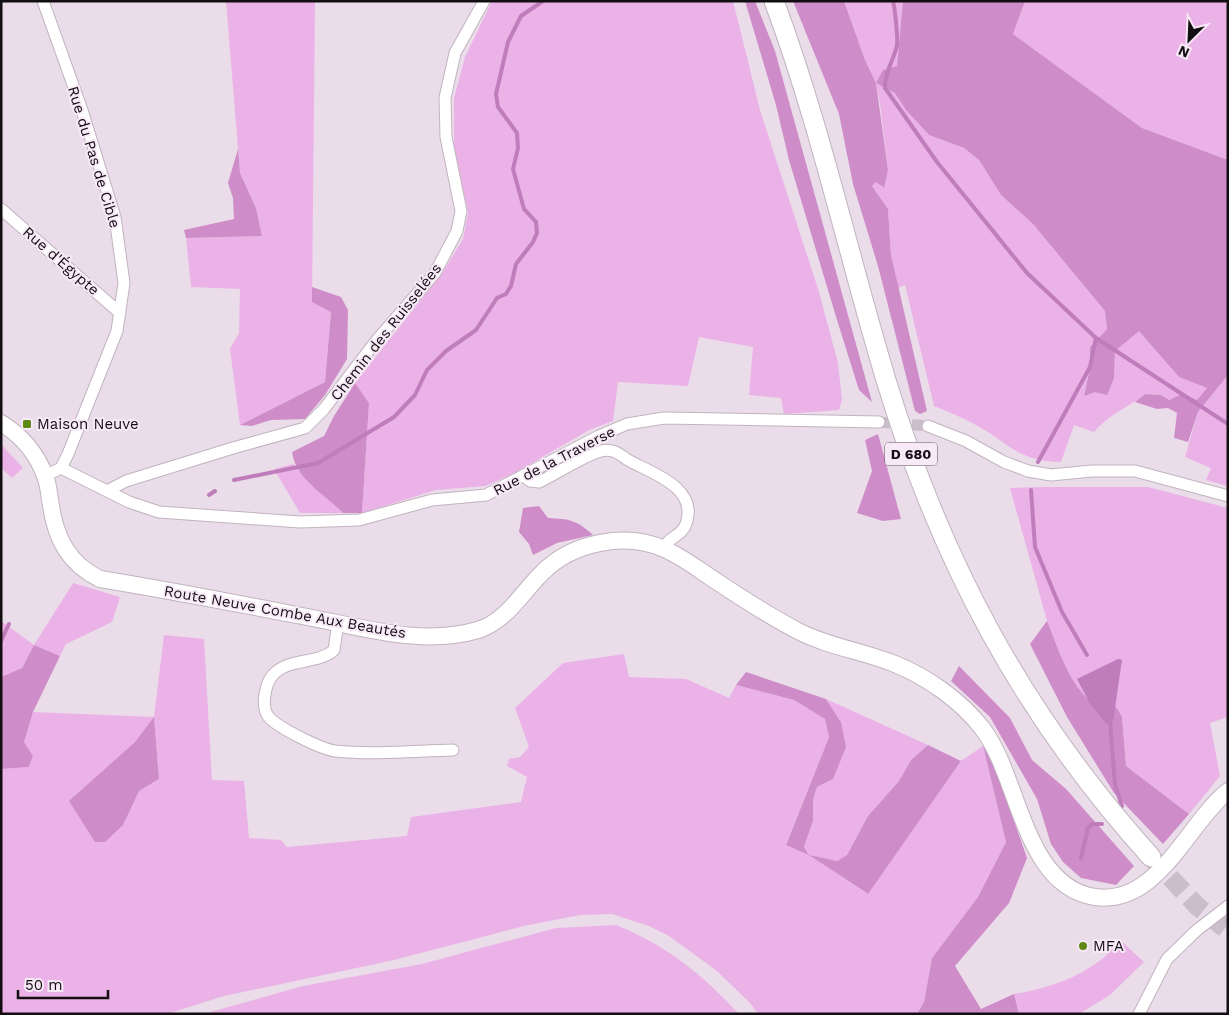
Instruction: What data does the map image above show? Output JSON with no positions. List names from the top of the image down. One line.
{"streets":{"main road":["D 680","Route Neuve Combe Aux Beautés"],"street":["Rue du Pas de Cible","Rue d'Égypte","Chemin des Ruisselées","Rue de la Traverse"]},"crossings":[["Rue du Pas de Cible","Rue d'Égypte"],["Rue du Pas de Cible","Rue de la Traverse"],["Chemin des Ruisselées","Rue de la Traverse"]],"places":{"transit":["Maison Neuve"],"other":["MFA"]},"scale_bar":"50 m","north":"bottom left"}
